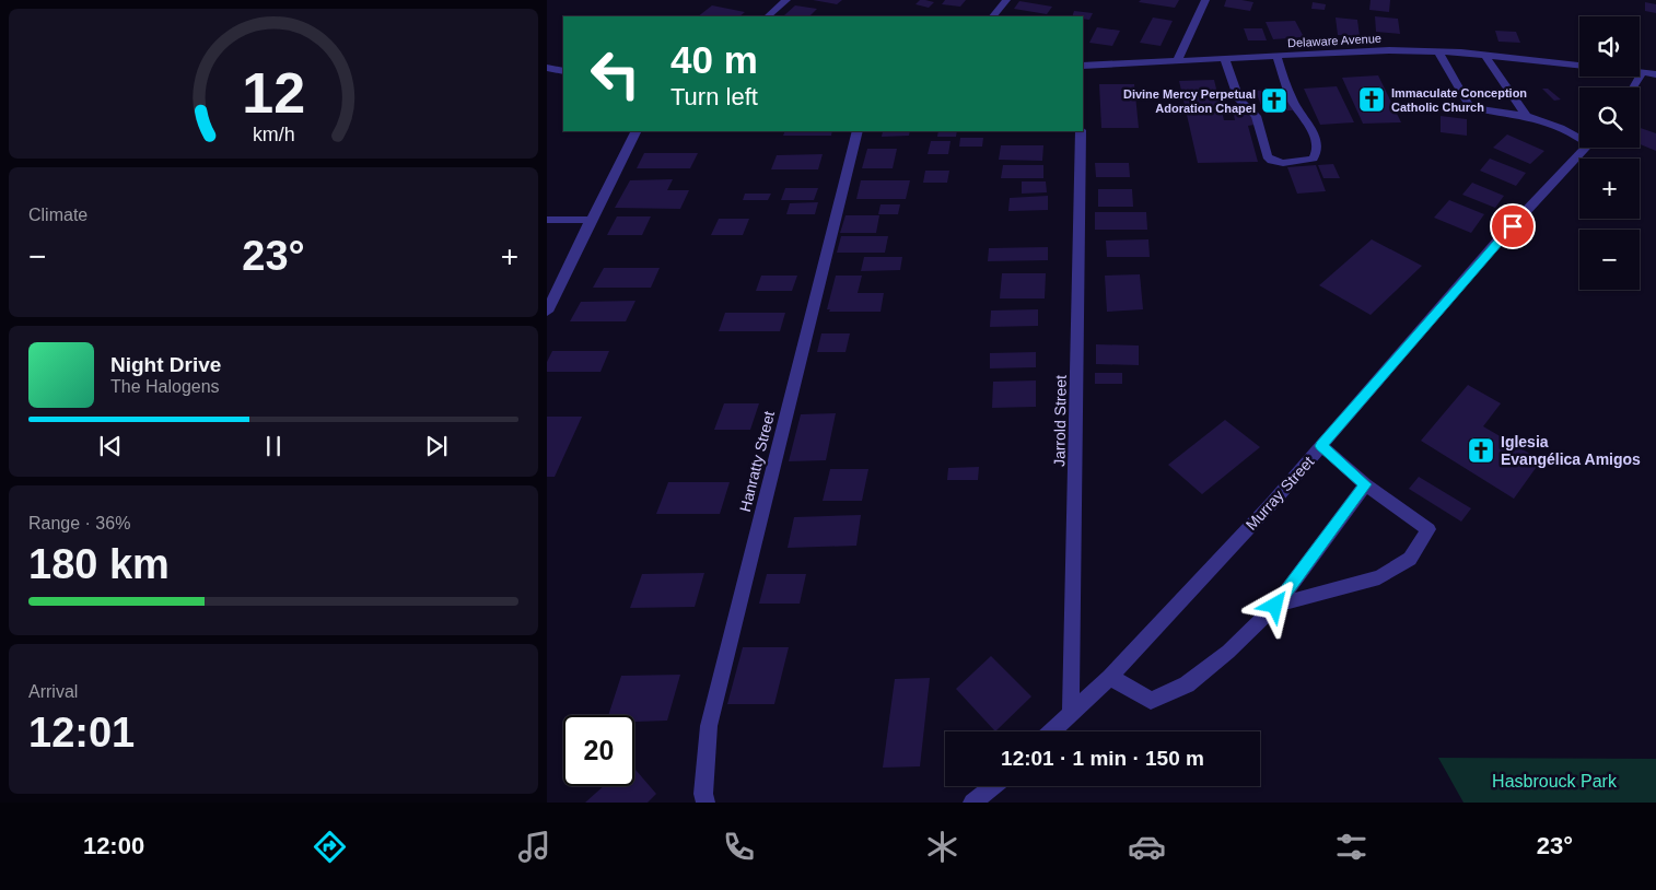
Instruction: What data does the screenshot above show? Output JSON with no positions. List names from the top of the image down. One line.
{"streets":{"street":["Delaware Avenue","Jarrold Street","Hanratty Street","Murray Street"]},"crossings":[["Jarrold Street","Murray Street"]],"parks":["Hasbrouck Park"],"places":{"church":["Immaculate Conception Catholic Church","Divine Mercy Perpetual Adoration Chapel","Iglesia Evangélica Amigos"]},"page":{"map_buttons":["+","−"],"turn":["40 m","Turn left"],"tile":["Climate",["Range · 36%","180 km"],["Arrival","12:01"]],"heat":["−","23°","+"],"song":["Night Drive","The Halogens"],"limit":"20","trip":"12:01 · 1 min · 150 m","tabs":["12:00","23°"],"gauge":["12","km/h"]}}
